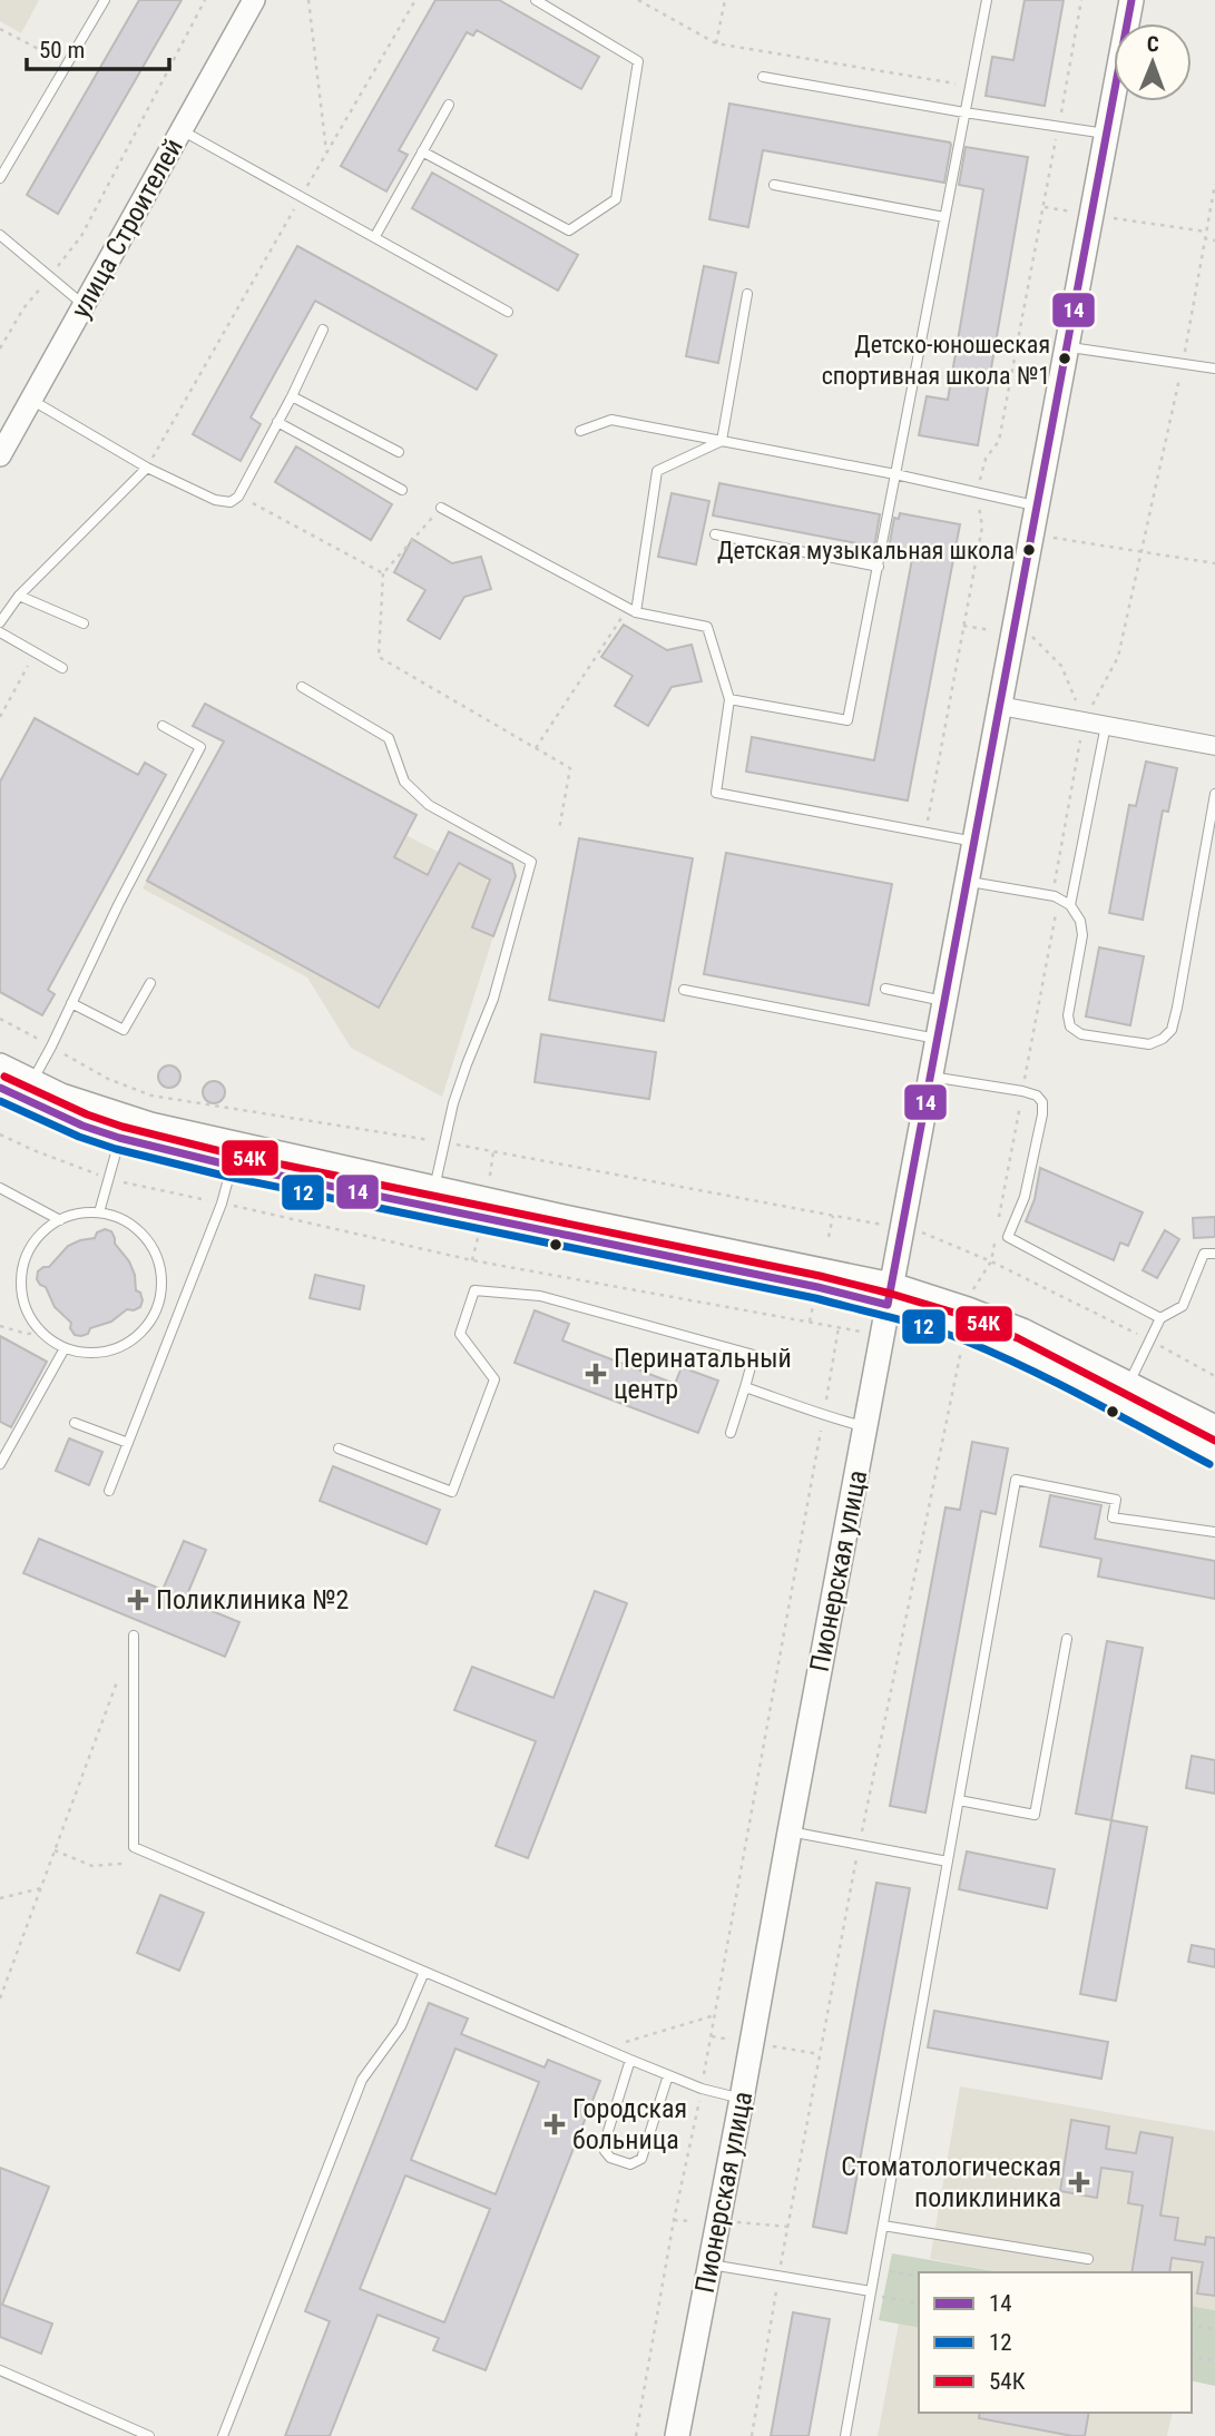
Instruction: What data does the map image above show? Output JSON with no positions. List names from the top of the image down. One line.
{"streets":{"main road":["Пионерская улица"],"street":["улица Строителей"]},"places":{"other":["Детско-юношеская спортивная школа №1","Детская музыкальная школа"],"health":["Перинатальный центр","Поликлиника №2","Городская больница","Cтоматологическая поликлиника"]},"lines":["transit line 14","transit line 54К","transit line 12"],"legend":["14","12","54К"],"scale_bar":"50 m","north":"top"}
